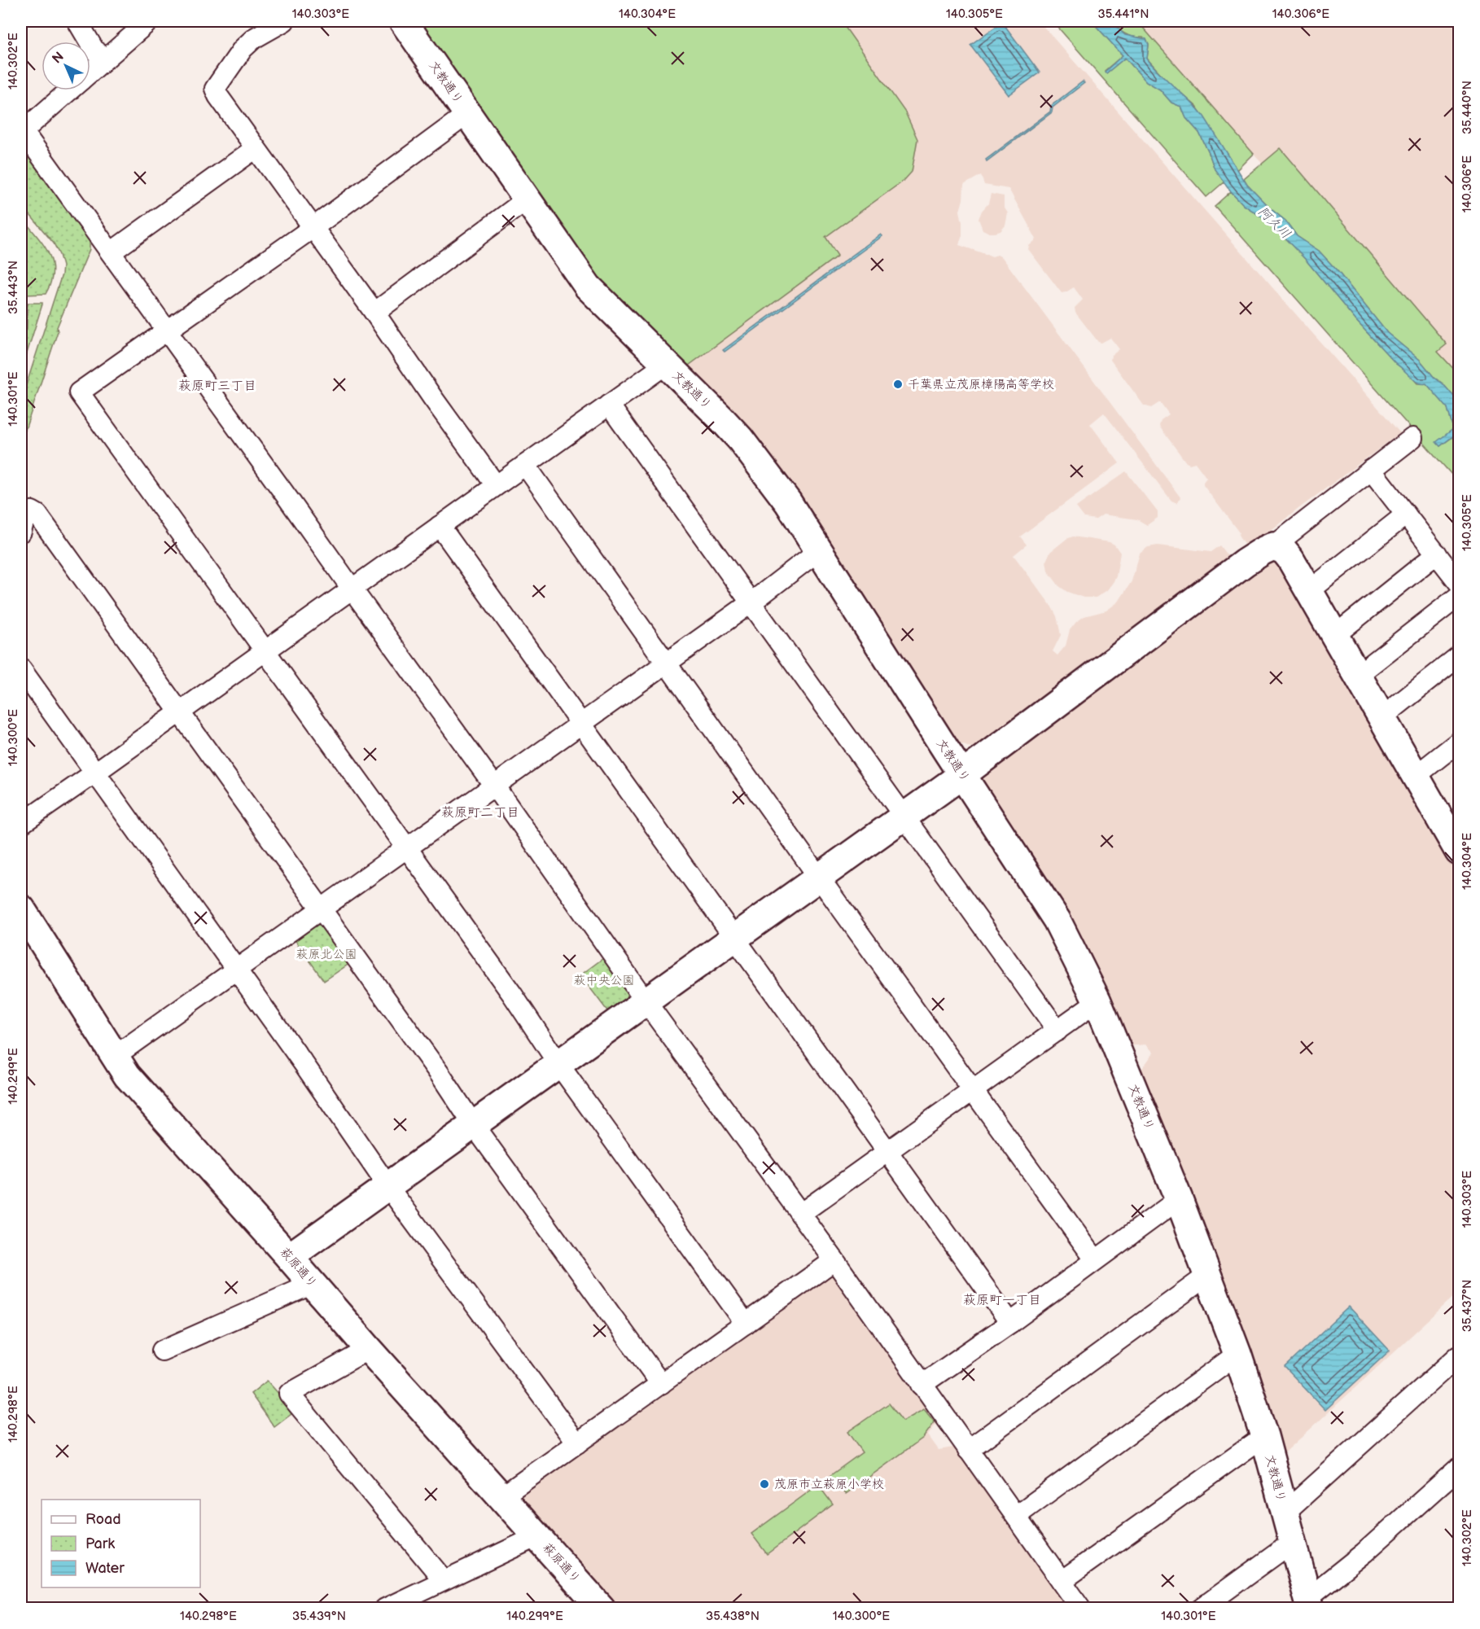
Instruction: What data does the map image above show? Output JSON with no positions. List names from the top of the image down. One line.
{"streets":{"street":["文教通り","萩原通り"]},"districts":["萩原町三丁目","萩原町二丁目","萩原町一丁目"],"water":["阿久川"],"parks":["萩原北公園","萩中央公園"],"places":["千葉県立茂原樟陽高等学校","茂原市立萩原小学校"],"legend":["Road","Park","Water"],"north":"top left","coordinates":["140.303°E","140.304°E","140.305°E","35.441°N","140.306°E","140.302°E","35.440°N","35.443°N","140.301°E","140.300°E","140.299°E","35.437°N","140.298°E","35.439°N","35.438°N"]}
